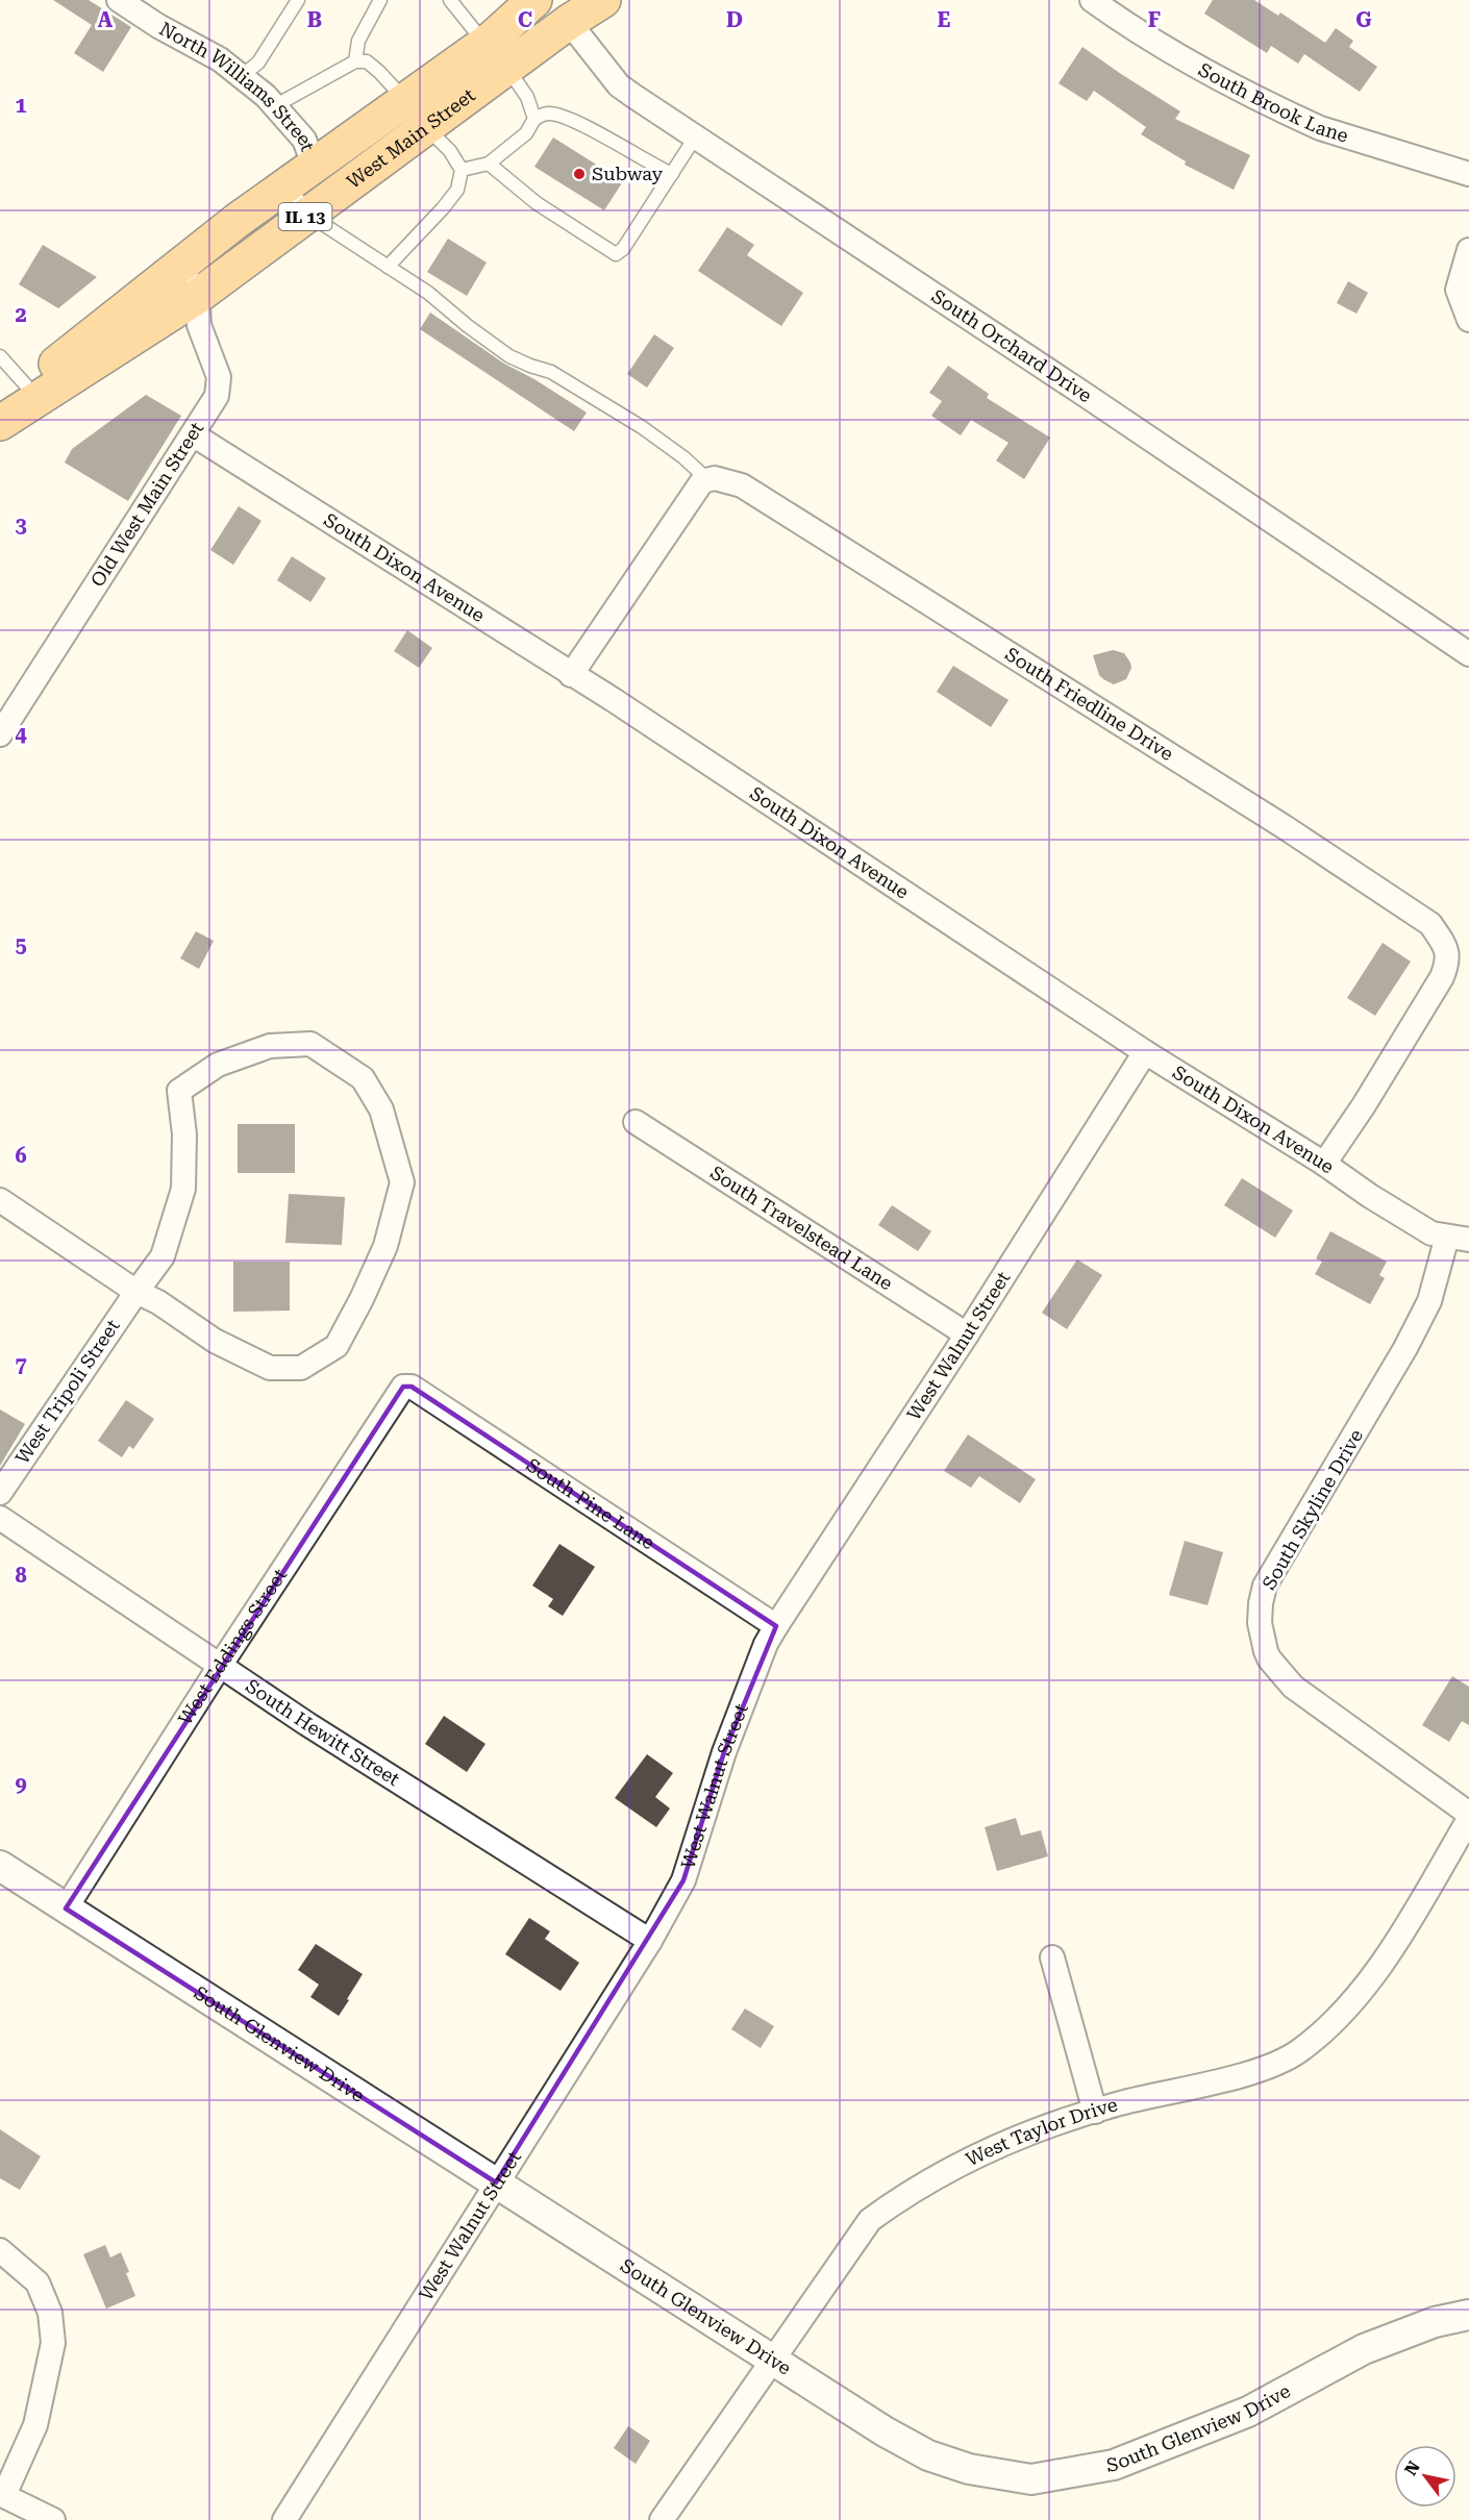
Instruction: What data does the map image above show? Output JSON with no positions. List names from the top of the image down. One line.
{"streets":{"highway":["West Main Street","IL 13"],"street":["North Williams Street","South Brook Lane","South Orchard Drive","Old West Main Street","South Dixon Avenue","South Friedline Drive","South Travelstead Lane","West Walnut Street","West Tripoli Street","South Pine Lane","South Skyline Drive","West Eddings Street","South Hewitt Street","South Glenview Drive","West Taylor Drive"]},"crossings":[["North Williams Street","West Main Street"],["West Main Street","South Orchard Drive"],["West Main Street","Old West Main Street"],["Old West Main Street","South Dixon Avenue"],["South Dixon Avenue","South Friedline Drive"],["South Dixon Avenue","West Walnut Street"],["South Dixon Avenue","South Skyline Drive"],["South Travelstead Lane","West Walnut Street"],["West Walnut Street","South Pine Lane"],["West Walnut Street","South Hewitt Street"],["West Walnut Street","South Glenview Drive"],["South Pine Lane","West Eddings Street"],["West Eddings Street","South Hewitt Street"],["West Eddings Street","South Glenview Drive"],["South Glenview Drive","West Taylor Drive"]],"places":["Subway"],"north":"top left","grid":{"columns":["A","B","C","D","E","F","G"],"rows":["1","2","3","4","5","6","7","8","9"]}}
